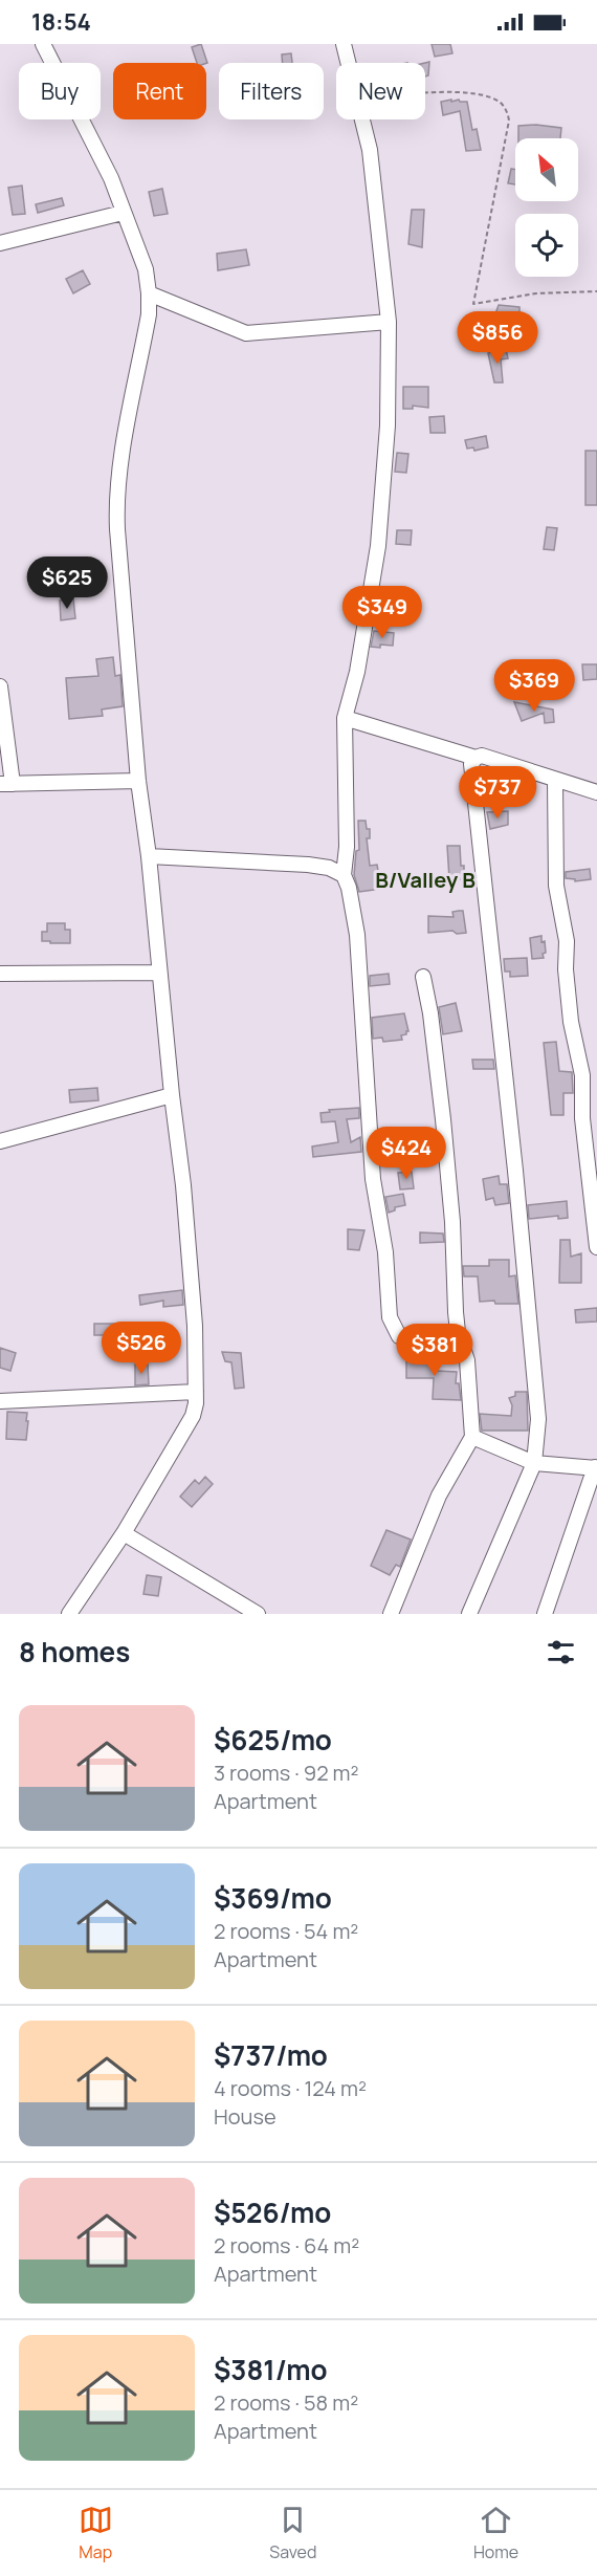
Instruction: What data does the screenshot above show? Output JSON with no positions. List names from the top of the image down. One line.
{"districts":["B/Valley B"],"north":"top left","page":{"status":"18:54","chip":["Buy","Rent","Filters","New"],"price":["$856","$625","$349","$369","$737","$424","$526","$381"],"heading":"8 homes","list":[{"name":"$625/mo","note":"3 rooms · 92 m² · Apartment"},{"name":"$369/mo","note":"2 rooms · 54 m² · Apartment"},{"name":"$737/mo","note":"4 rooms · 124 m² · House"},{"name":"$526/mo","note":"2 rooms · 64 m² · Apartment"},{"name":"$381/mo","note":"2 rooms · 58 m² · Apartment"}],"tabs":["Map","Saved","Home"]}}
